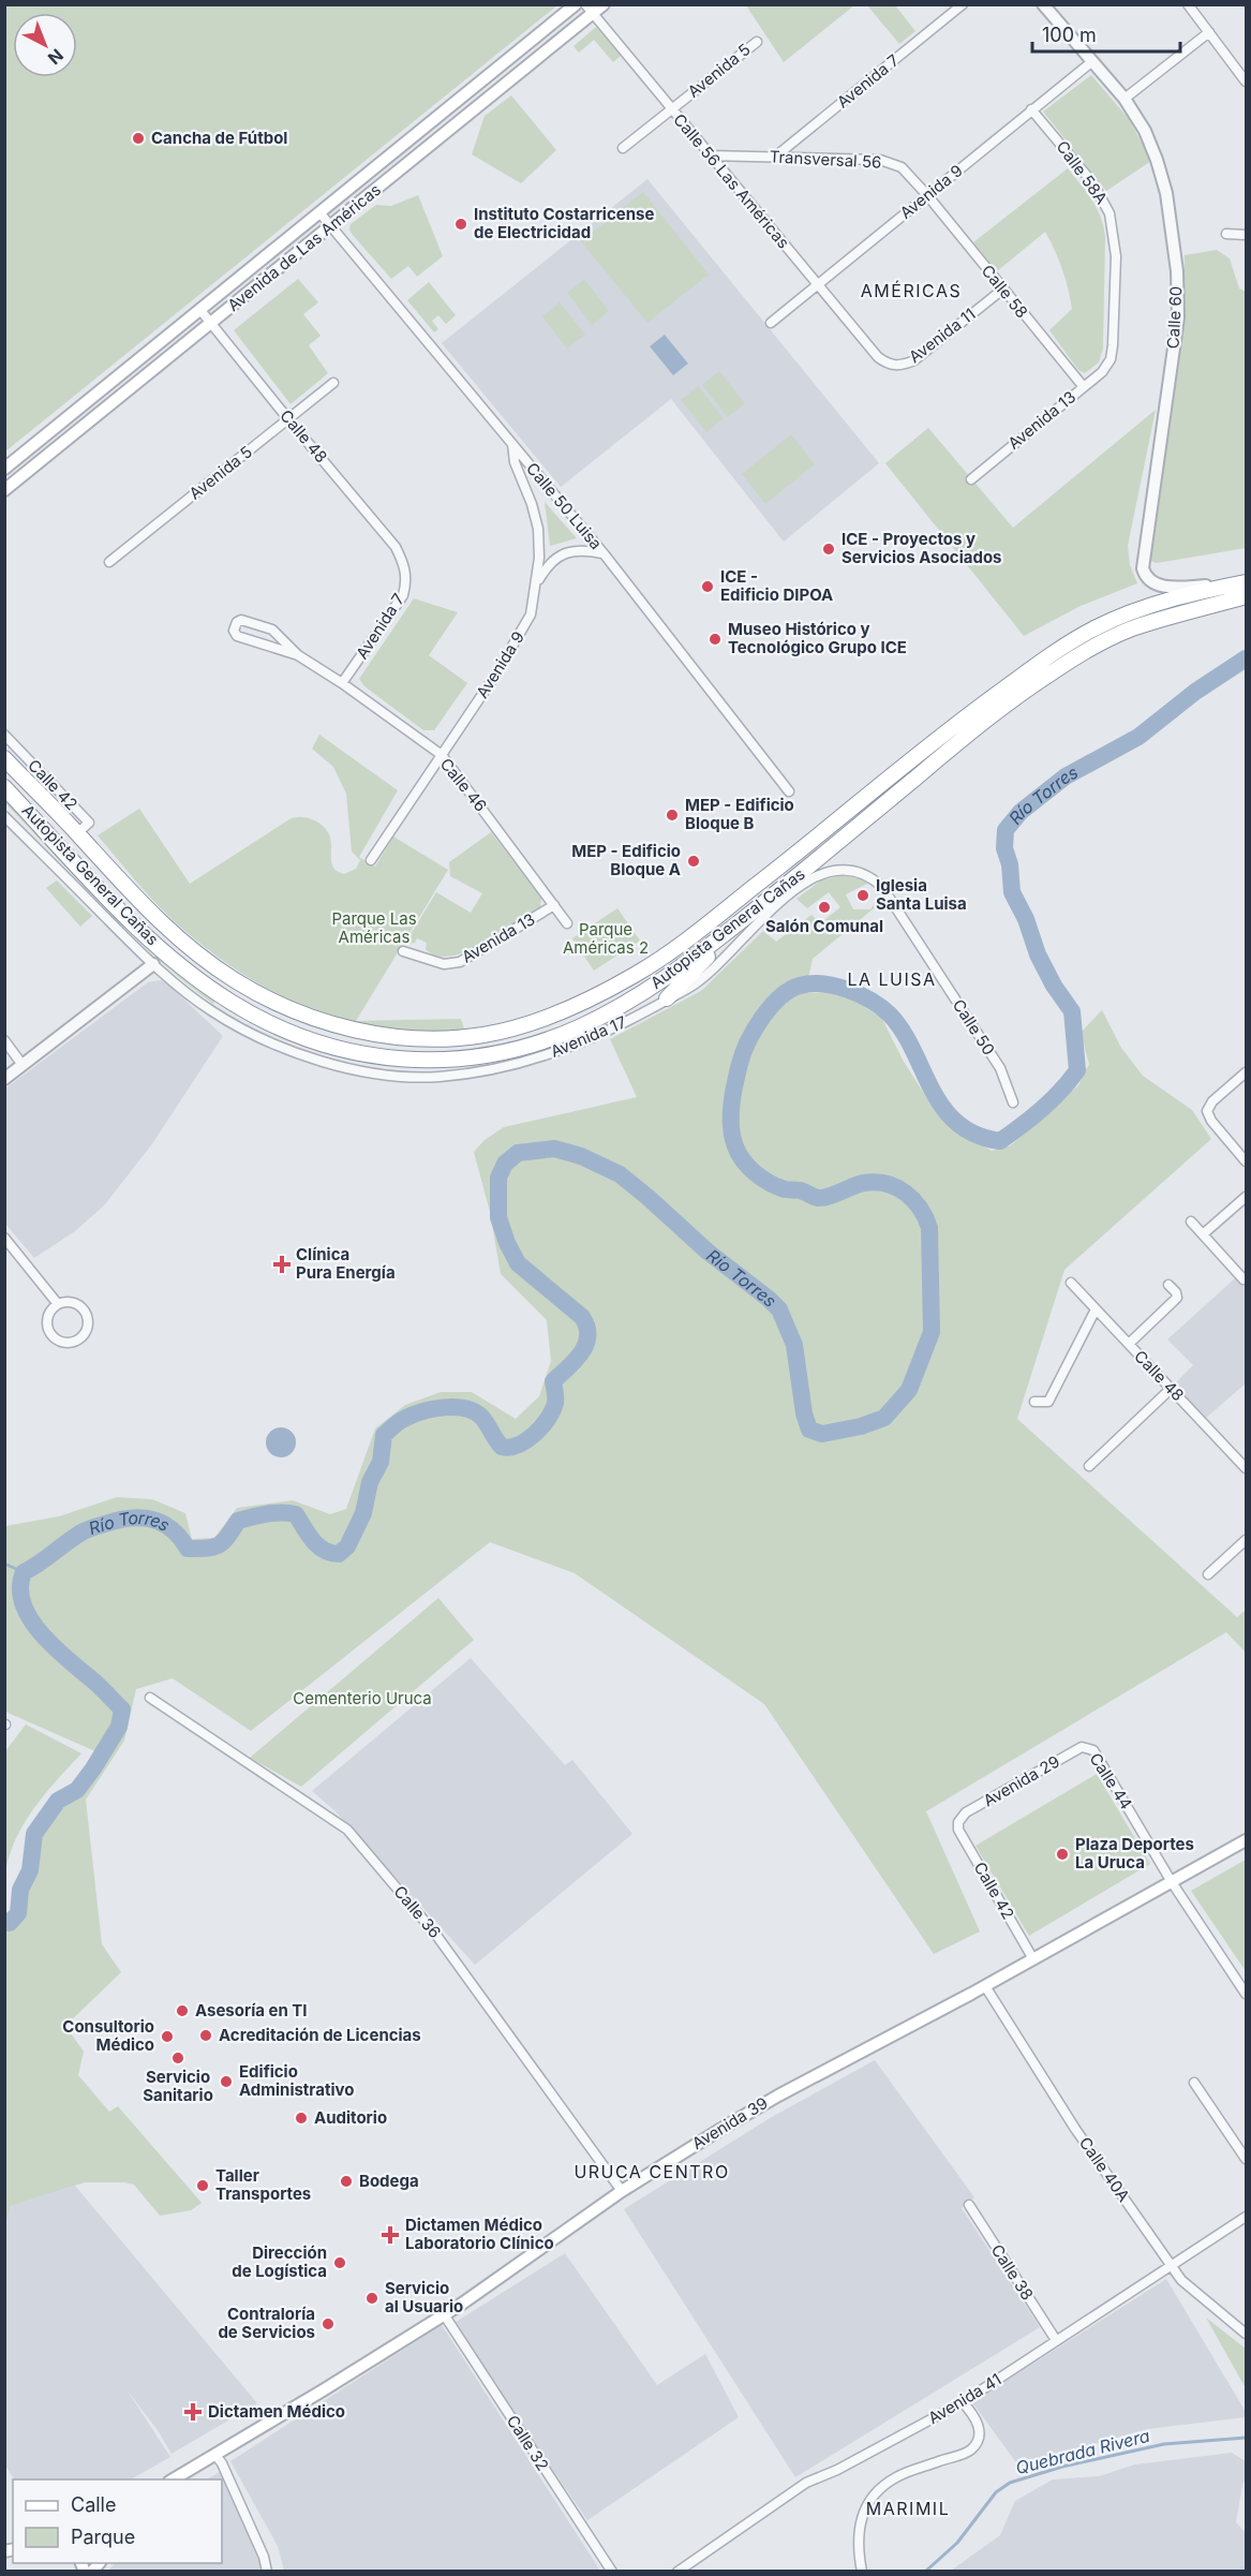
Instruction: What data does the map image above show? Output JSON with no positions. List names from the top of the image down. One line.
{"streets":{"highway":["Autopista General Cañas"],"main road":["Avenida de Las Américas","Avenida 39"],"street":["Avenida 5","Avenida 7","Transversal 56","Calle 58A","Calle 56 Las Américas","Avenida 9","Calle 58","Calle 60","Avenida 11","Avenida 13","Calle 48","Calle 50 Luisa","Calle 42","Calle 46","Calle 50","Avenida 17","Avenida 29","Calle 44","Calle 36","Calle 40A","Calle 38","Avenida 41","Calle 32"]},"crossings":[["Avenida 5","Calle 56 Las Américas"],["Avenida 5","Calle 48"],["Avenida 7","Transversal 56"],["Avenida 7","Calle 48"],["Avenida 7","Calle 46"],["Transversal 56","Calle 56 Las Américas"],["Transversal 56","Avenida 9"],["Transversal 56","Calle 58"],["Calle 58A","Avenida 9"],["Calle 58A","Avenida 13"],["Calle 56 Las Américas","Avenida 9"],["Calle 56 Las Américas","Avenida de Las Américas"],["Calle 56 Las Américas","Avenida 11"],["Avenida 9","Calle 58"],["Avenida 9","Calle 60"],["Avenida 9","Calle 50 Luisa"],["Avenida 9","Calle 46"],["Avenida de Las Américas","Calle 48"],["Avenida de Las Américas","Calle 50 Luisa"],["Calle 58","Avenida 11"],["Calle 58","Avenida 13"],["Calle 60","Autopista General Cañas"],["Avenida 13","Calle 46"],["Calle 42","Autopista General Cañas"],["Calle 42","Avenida 29"],["Calle 42","Avenida 39"],["Calle 50","Avenida 17"],["Avenida 29","Calle 44"],["Calle 44","Avenida 39"],["Calle 36","Avenida 39"],["Avenida 39","Calle 40A"],["Avenida 39","Calle 32"],["Calle 40A","Avenida 41"],["Calle 38","Avenida 41"]],"districts":["AMÉRICAS","LA LUISA","URUCA CENTRO","MARIMIL"],"water":["Río Torres","Quebrada Rivera"],"parks":["Parque Las Américas","Parque Américas 2","Cementerio Uruca"],"places":{"other":["Cancha de Fútbol","Instituto Costarricense de Electricidad","ICE - Proyectos y Servicios Asociados","ICE - Edificio DIPOA","Museo Histórico y Tecnológico Grupo ICE","MEP - Edificio Bloque B","MEP - Edificio Bloque A","Iglesia Santa Luisa","Salón Comunal","Plaza Deportes La Uruca","Asesoría en TI","Acreditación de Licencias","Consultorio Médico","Servicio Sanitario","Edificio Administrativo","Auditorio","Bodega","Taller Transportes","Dirección de Logística","Servicio al Usuario","Contraloría de Servicios"],"health":["Clínica Pura Energía","Dictamen Médico Laboratorio Clínico","Dictamen Médico"]},"legend":["Calle","Parque"],"scale_bar":"100 m","north":"bottom right"}
